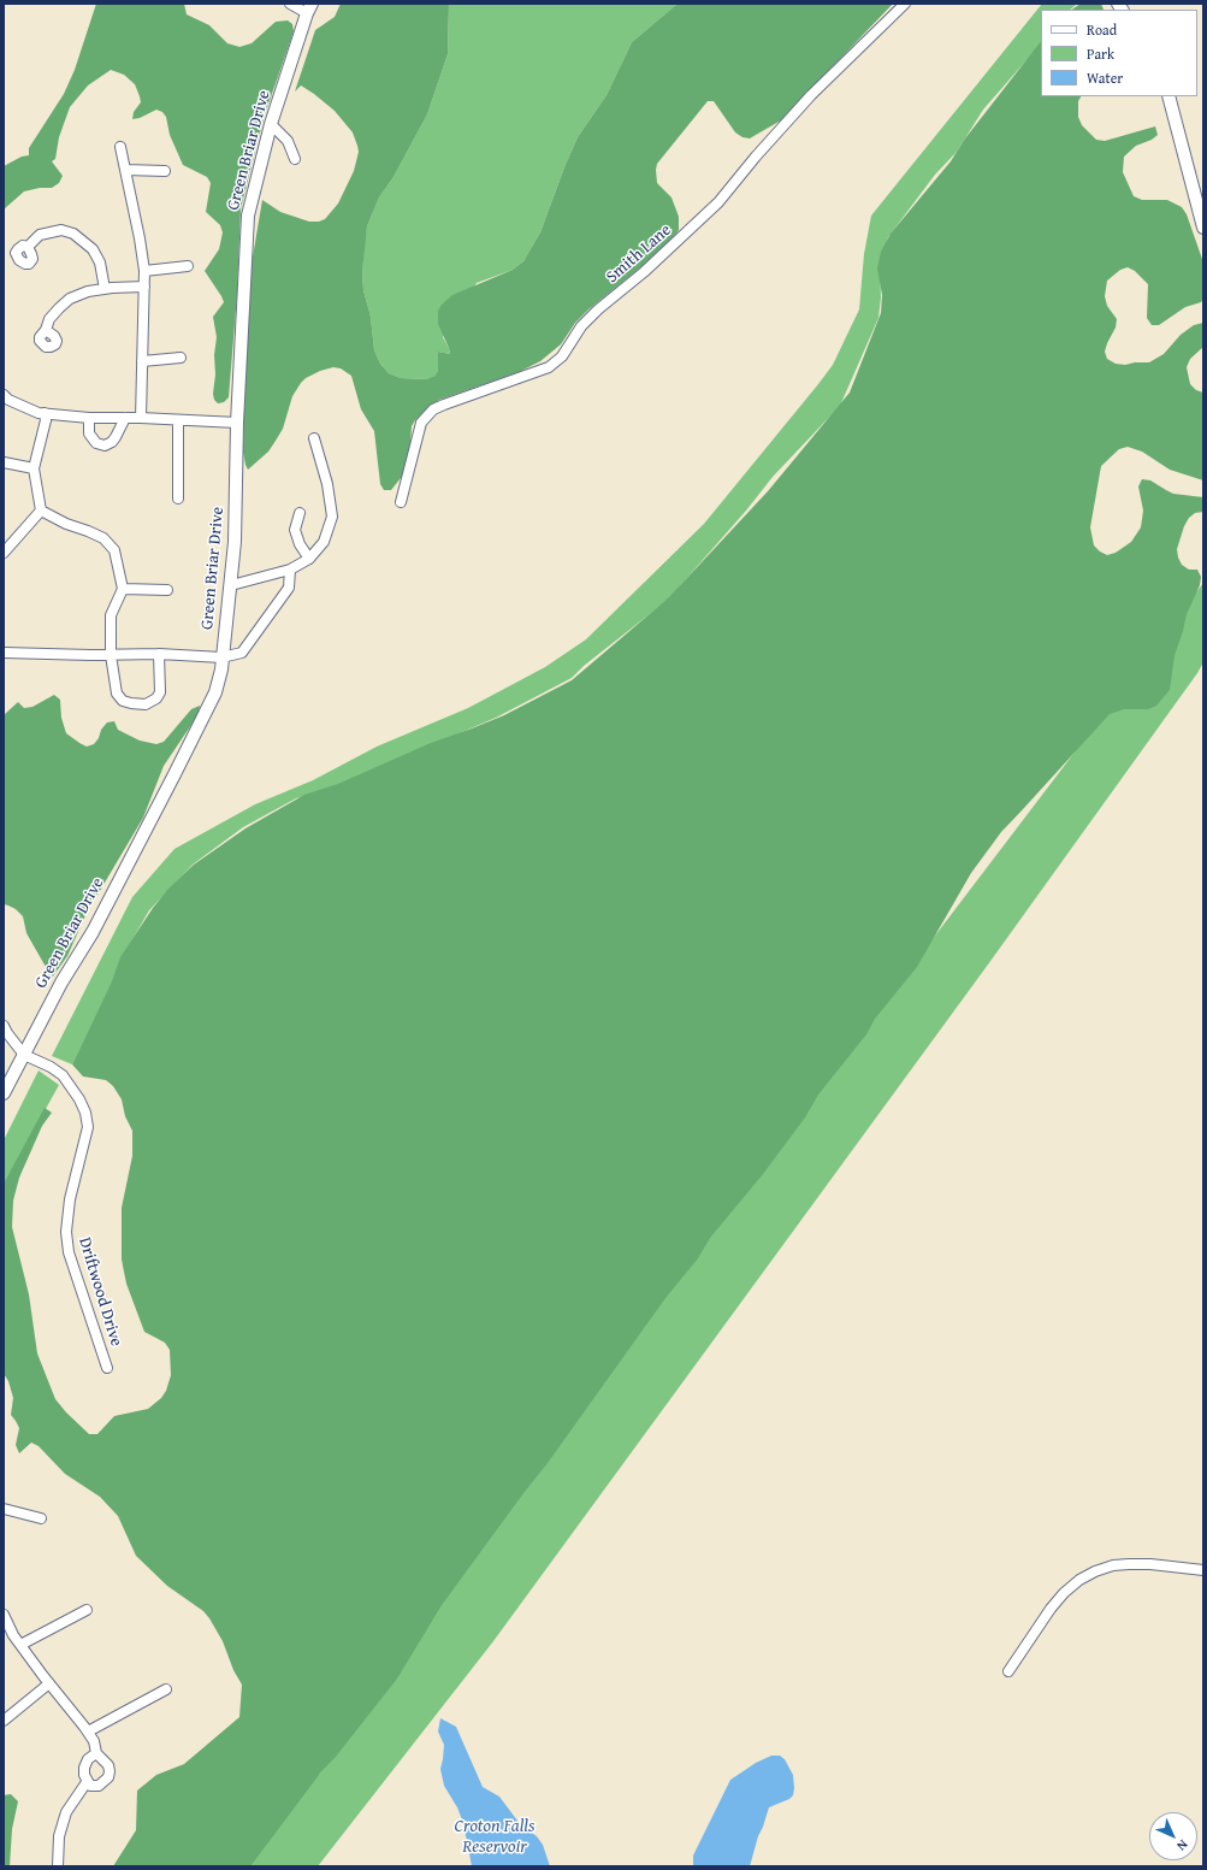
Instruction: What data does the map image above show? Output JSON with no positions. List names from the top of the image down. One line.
{"streets":{"street":["Green Briar Drive","Smith Lane","Driftwood Drive"]},"crossings":[["Green Briar Drive","Driftwood Drive"]],"water":["Croton Falls Reservoir"],"legend":["Road","Park","Water"],"north":"bottom right"}
